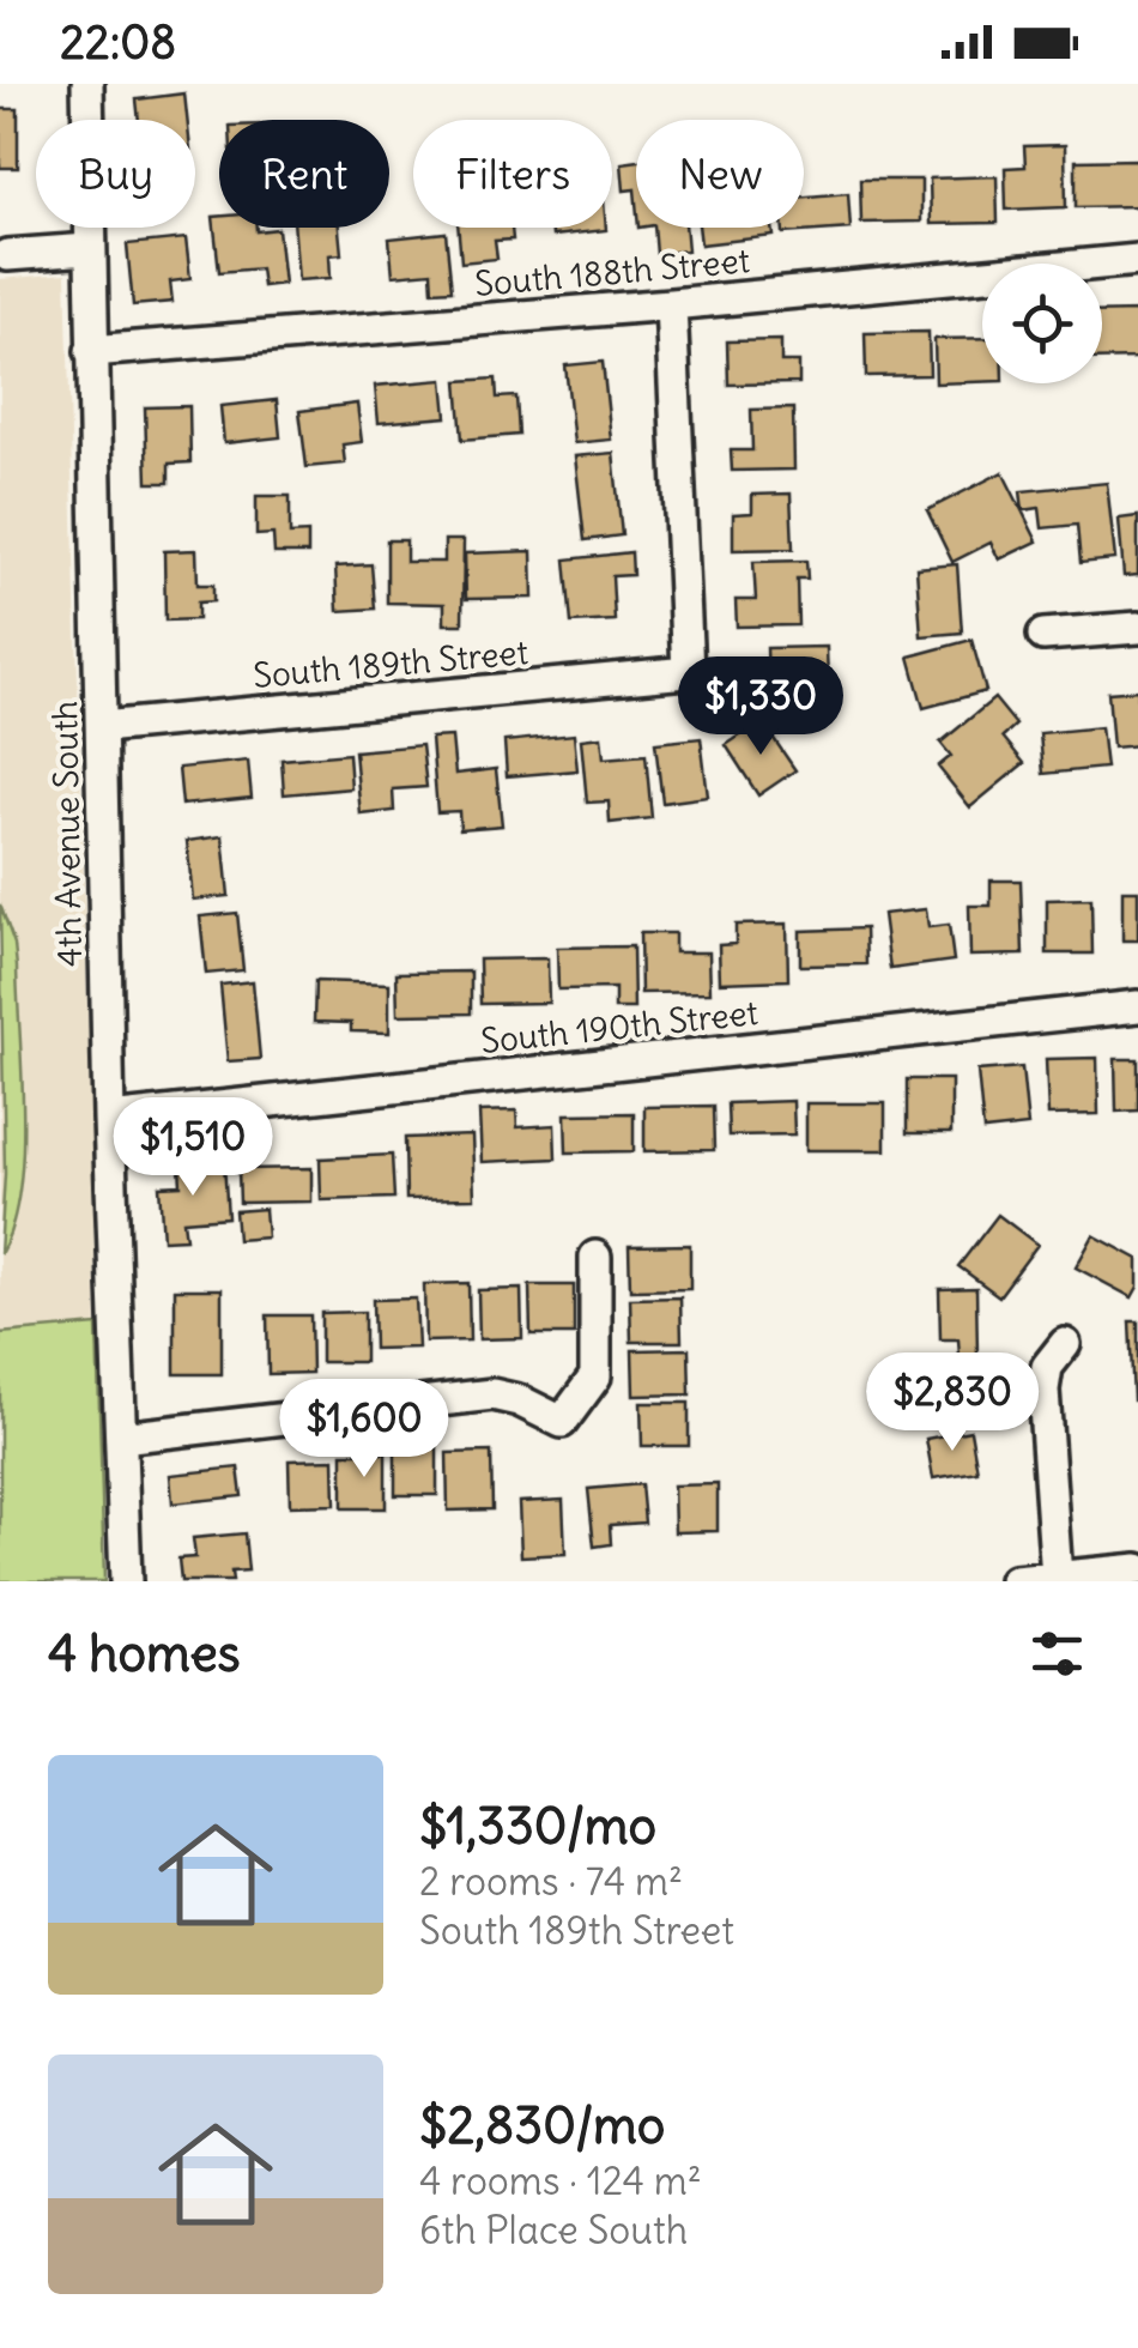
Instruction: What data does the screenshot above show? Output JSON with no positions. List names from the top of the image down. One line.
{"streets":{"street":["South 188th Street","South 189th Street","4th Avenue South","South 190th Street"]},"crossings":[["South 188th Street","South 189th Street"],["South 188th Street","4th Avenue South"],["South 189th Street","4th Avenue South"],["4th Avenue South","South 190th Street"]],"page":{"status":"22:08","chip":["Buy","Rent","Filters","New"],"price":["$1,330","$1,510","$2,830","$1,600"],"heading":"4 homes","list":[{"name":"$1,330/mo","note":"2 rooms · 74 m² · South 189th Street"},{"name":"$2,830/mo","note":"4 rooms · 124 m² · 6th Place South"}]}}
